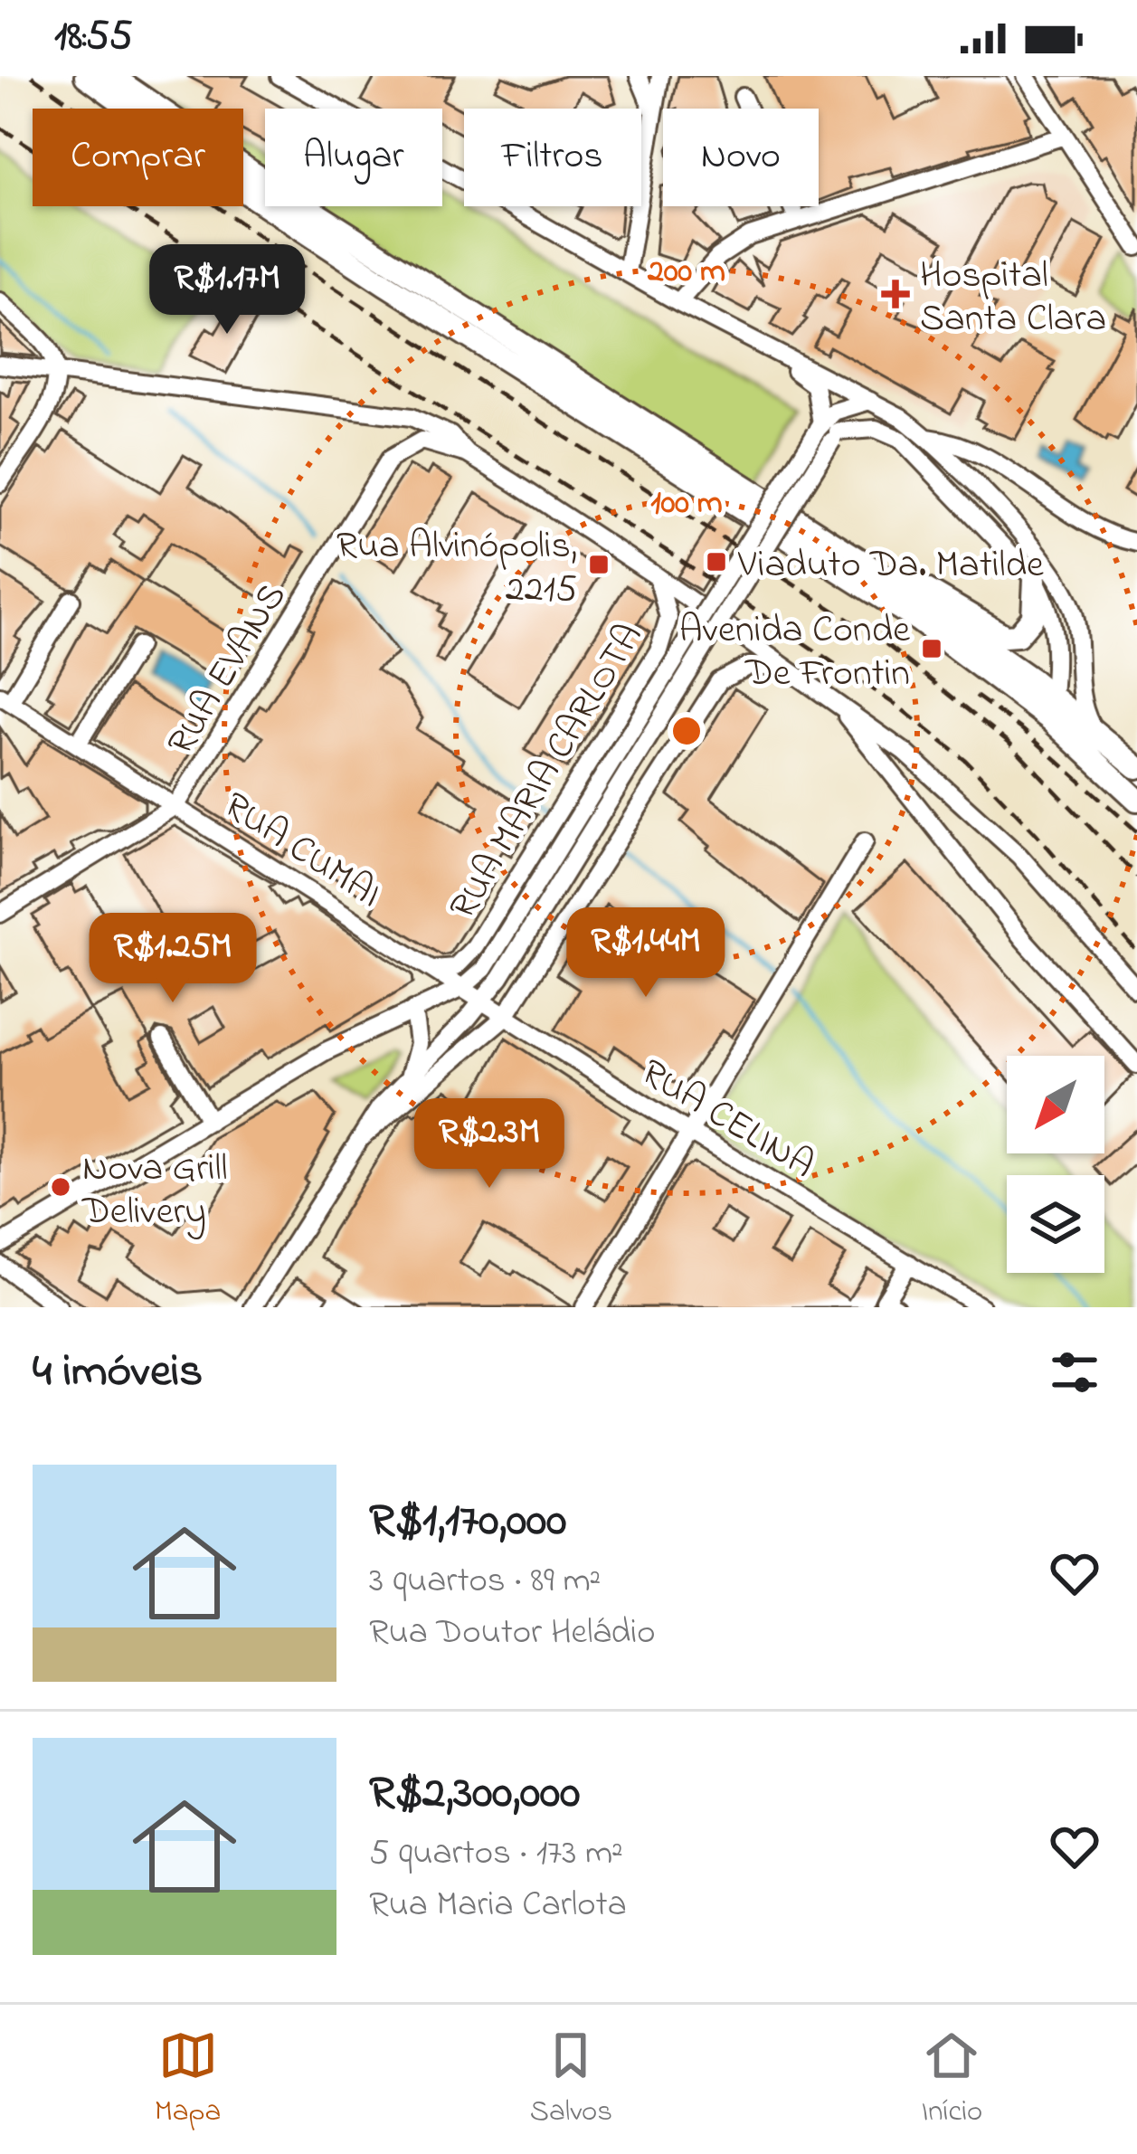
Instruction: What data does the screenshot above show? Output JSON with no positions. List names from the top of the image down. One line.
{"streets":{"street":["RUA EVANS","RUA MARIA CARLOTA","RUA CUMAI","RUA CELINA"]},"crossings":[["RUA EVANS","RUA CUMAI"],["RUA MARIA CARLOTA","RUA CUMAI"],["RUA CUMAI","RUA CELINA"]],"places":{"health":["Hospital Santa Clara"],"transit":["Viaduto Da. Matilde","Rua Alvinópolis, 2215","Avenida Conde De Frontin"],"other":["Nova Grill Delivery"]},"north":"bottom left","page":{"status":"18:55","chip":["Comprar","Alugar","Filtros","Novo"],"price":["R$1.17M","R$1.44M","R$1.25M","R$2.3M"],"heading":"4 imóveis","list":[{"name":"R$1,170,000","note":"3 quartos · 89 m² · Rua Doutor Heládio"},{"name":"R$2,300,000","note":"5 quartos · 173 m² · Rua Maria Carlota"}],"tabs":["Mapa","Salvos","Início"]},"rings":["200 m","100 m"]}
